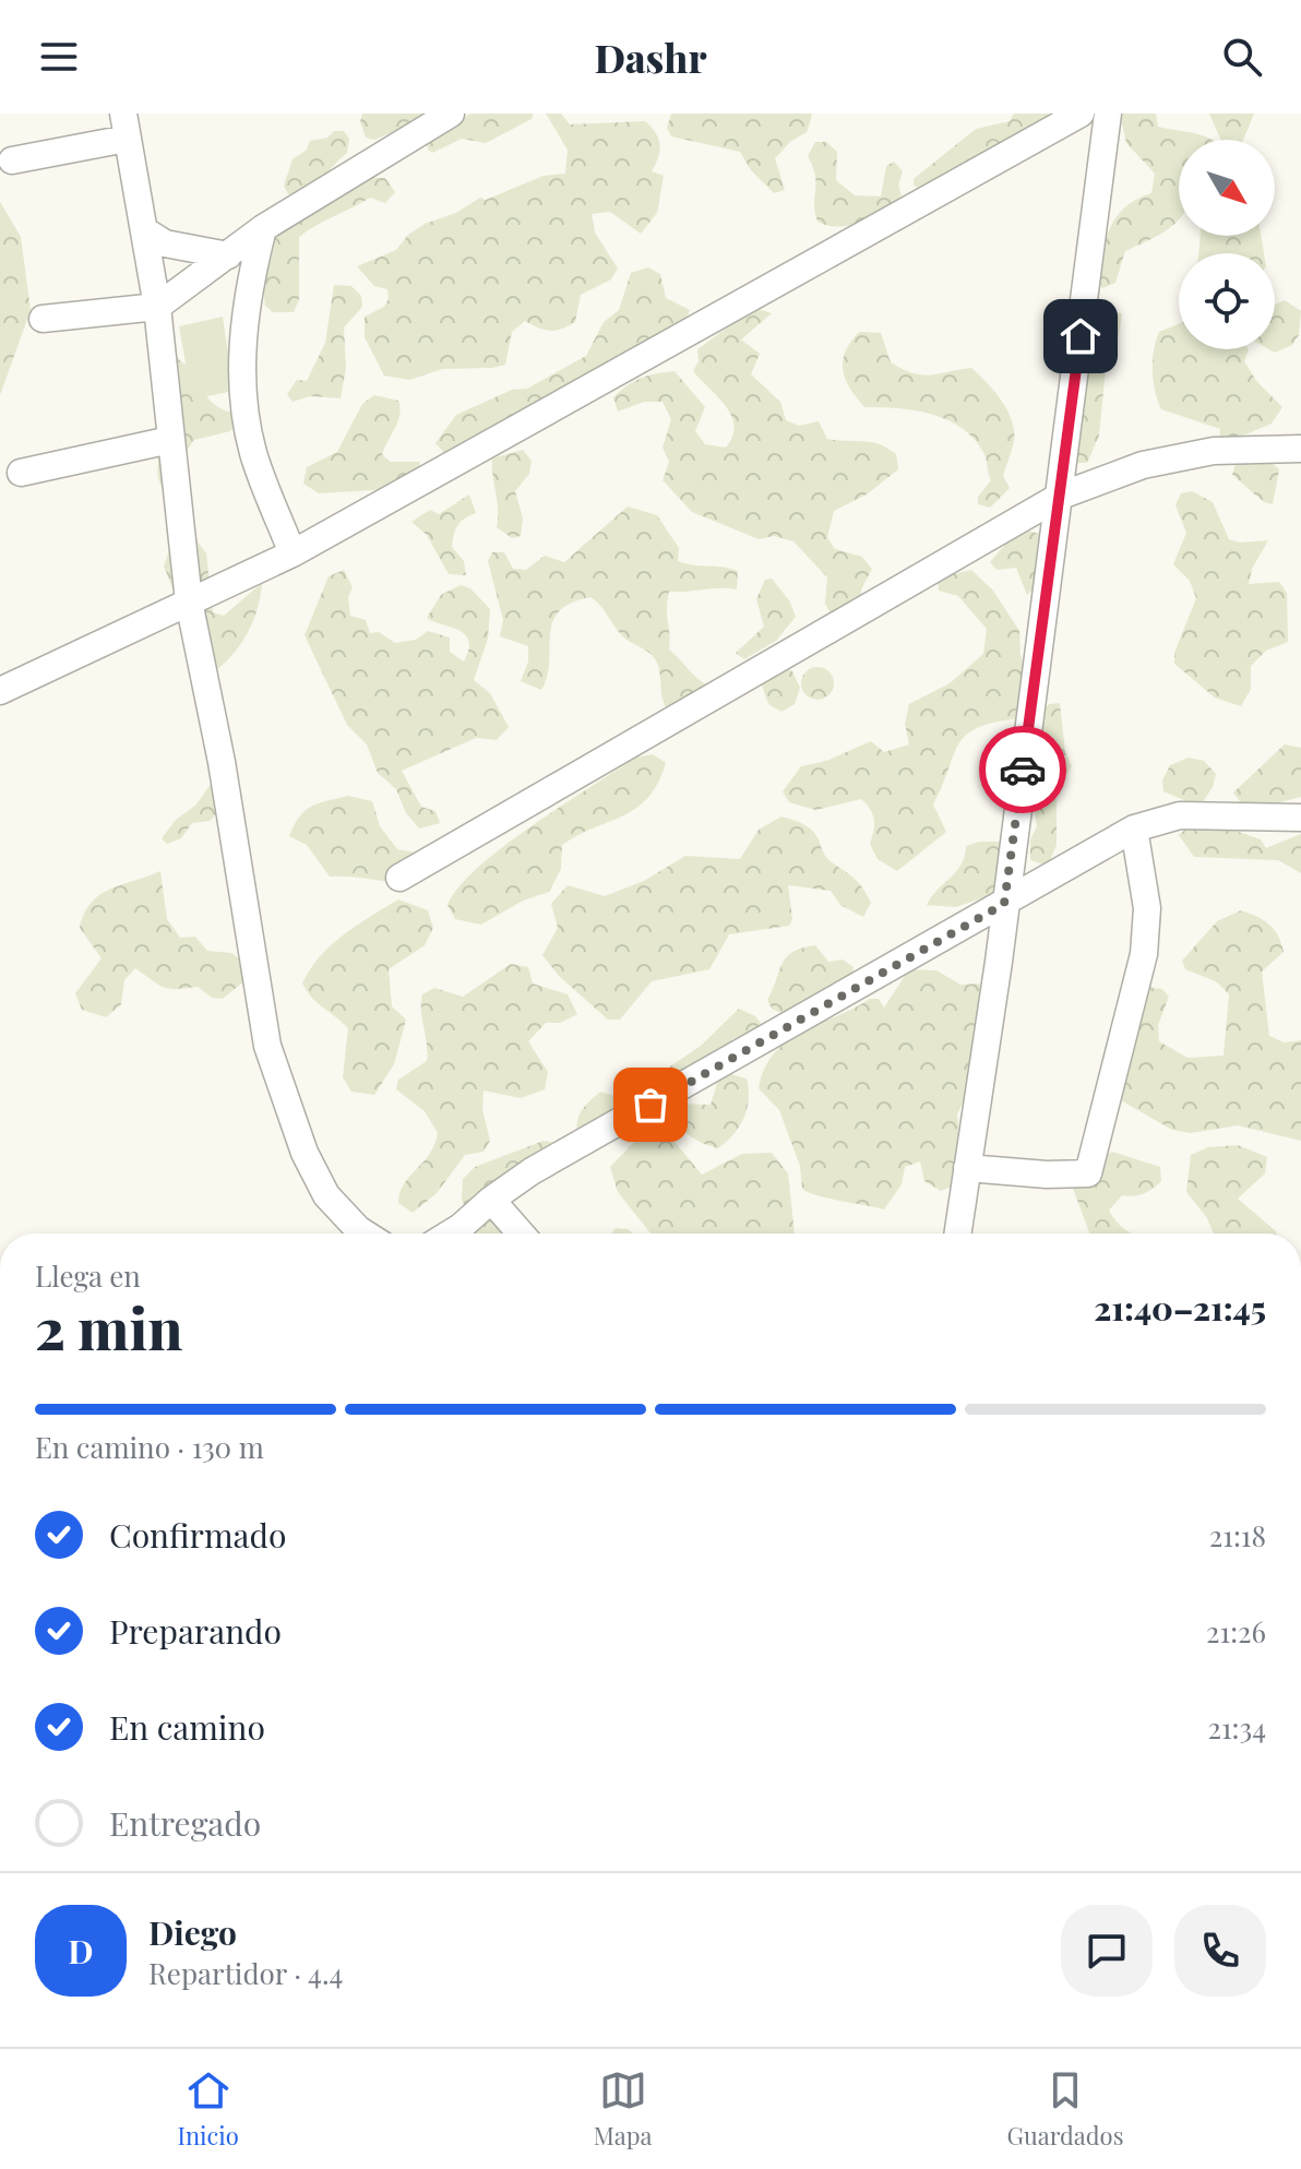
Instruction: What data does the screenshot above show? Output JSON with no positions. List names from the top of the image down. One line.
{"north":"bottom right","page":{"header":"Dashr","heading":["2 min","Llega en","21:40–21:45"],"panel":["Diego","Repartidor · 4.4"],"bar":"En camino · 130 m","list":[["Confirmado","21:18"],["Preparando","21:26"],["En camino","21:34"],"Entregado"],"round":"D","tabs":["Inicio","Mapa","Guardados"]}}
